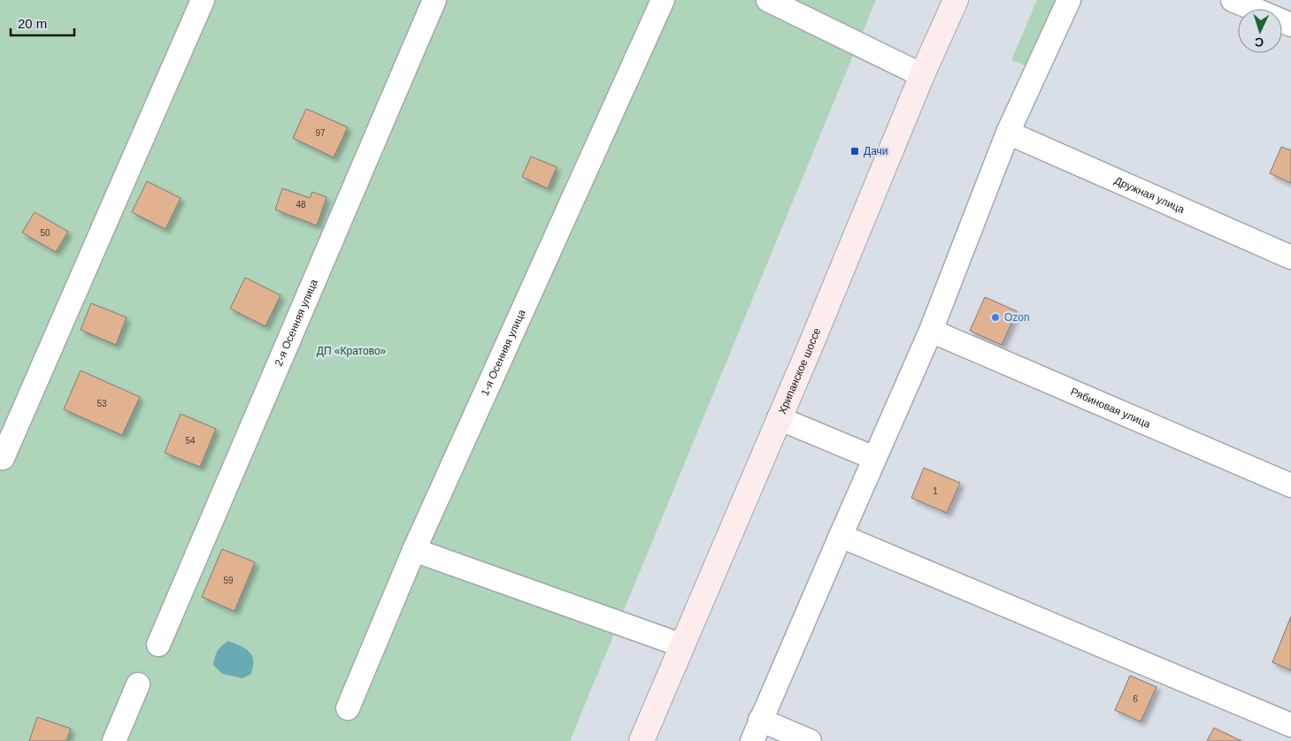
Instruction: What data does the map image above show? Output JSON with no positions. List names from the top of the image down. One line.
{"streets":{"main road":["Хрипанское шоссе"],"street":["Дружная улица","2-я Осенняя улица","1-я Осенняя улица","Рябиновая улица"]},"parks":["ДП «Кратово»"],"places":{"transit":["Дачи"],"other":["Ozon"]},"house_numbers":["97","48","50","53","54","1","59","6"],"scale_bar":"20 m","north":"bottom"}
